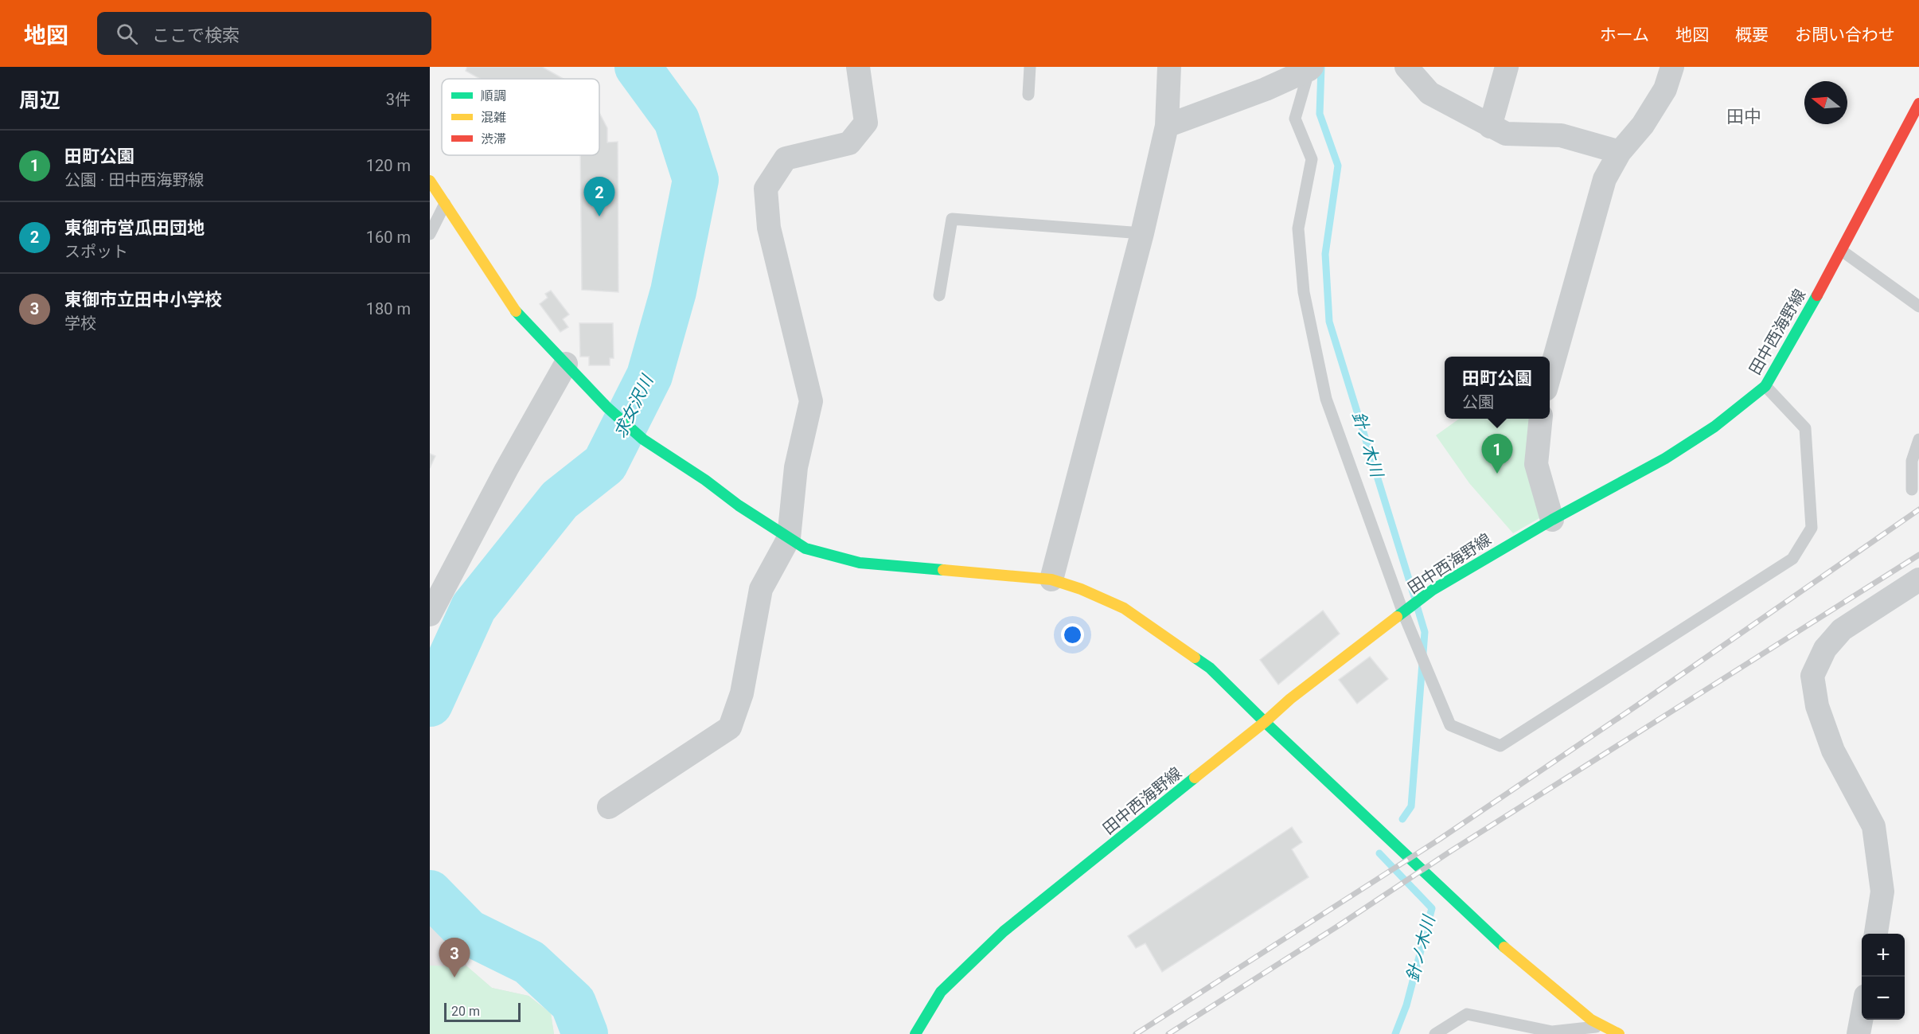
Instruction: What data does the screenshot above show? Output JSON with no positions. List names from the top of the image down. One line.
{"streets":{"street":["田中西海野線"]},"districts":["田中"],"water":["求女沢川","針ノ木川"],"legend":["順調","混雑","渋滞"],"scale_bar":"20 m","north":"left","page":{"header":"地図","search":"ここで検索","nav":["ホーム","地図","概要","お問い合わせ"],"heading":["周辺","3件"],"list":[{"mark":"1","name":"田町公園","note":"公園 · 田中西海野線","value":"120 m"},{"mark":"2","name":"東御市営瓜田団地","note":"スポット","value":"160 m"},{"mark":"3","name":"東御市立田中小学校","note":"学校","value":"180 m"}],"pins":["2","1","3"],"popup":["田町公園","公園"],"map_buttons":["+","−"],"scale":"20 m"}}
